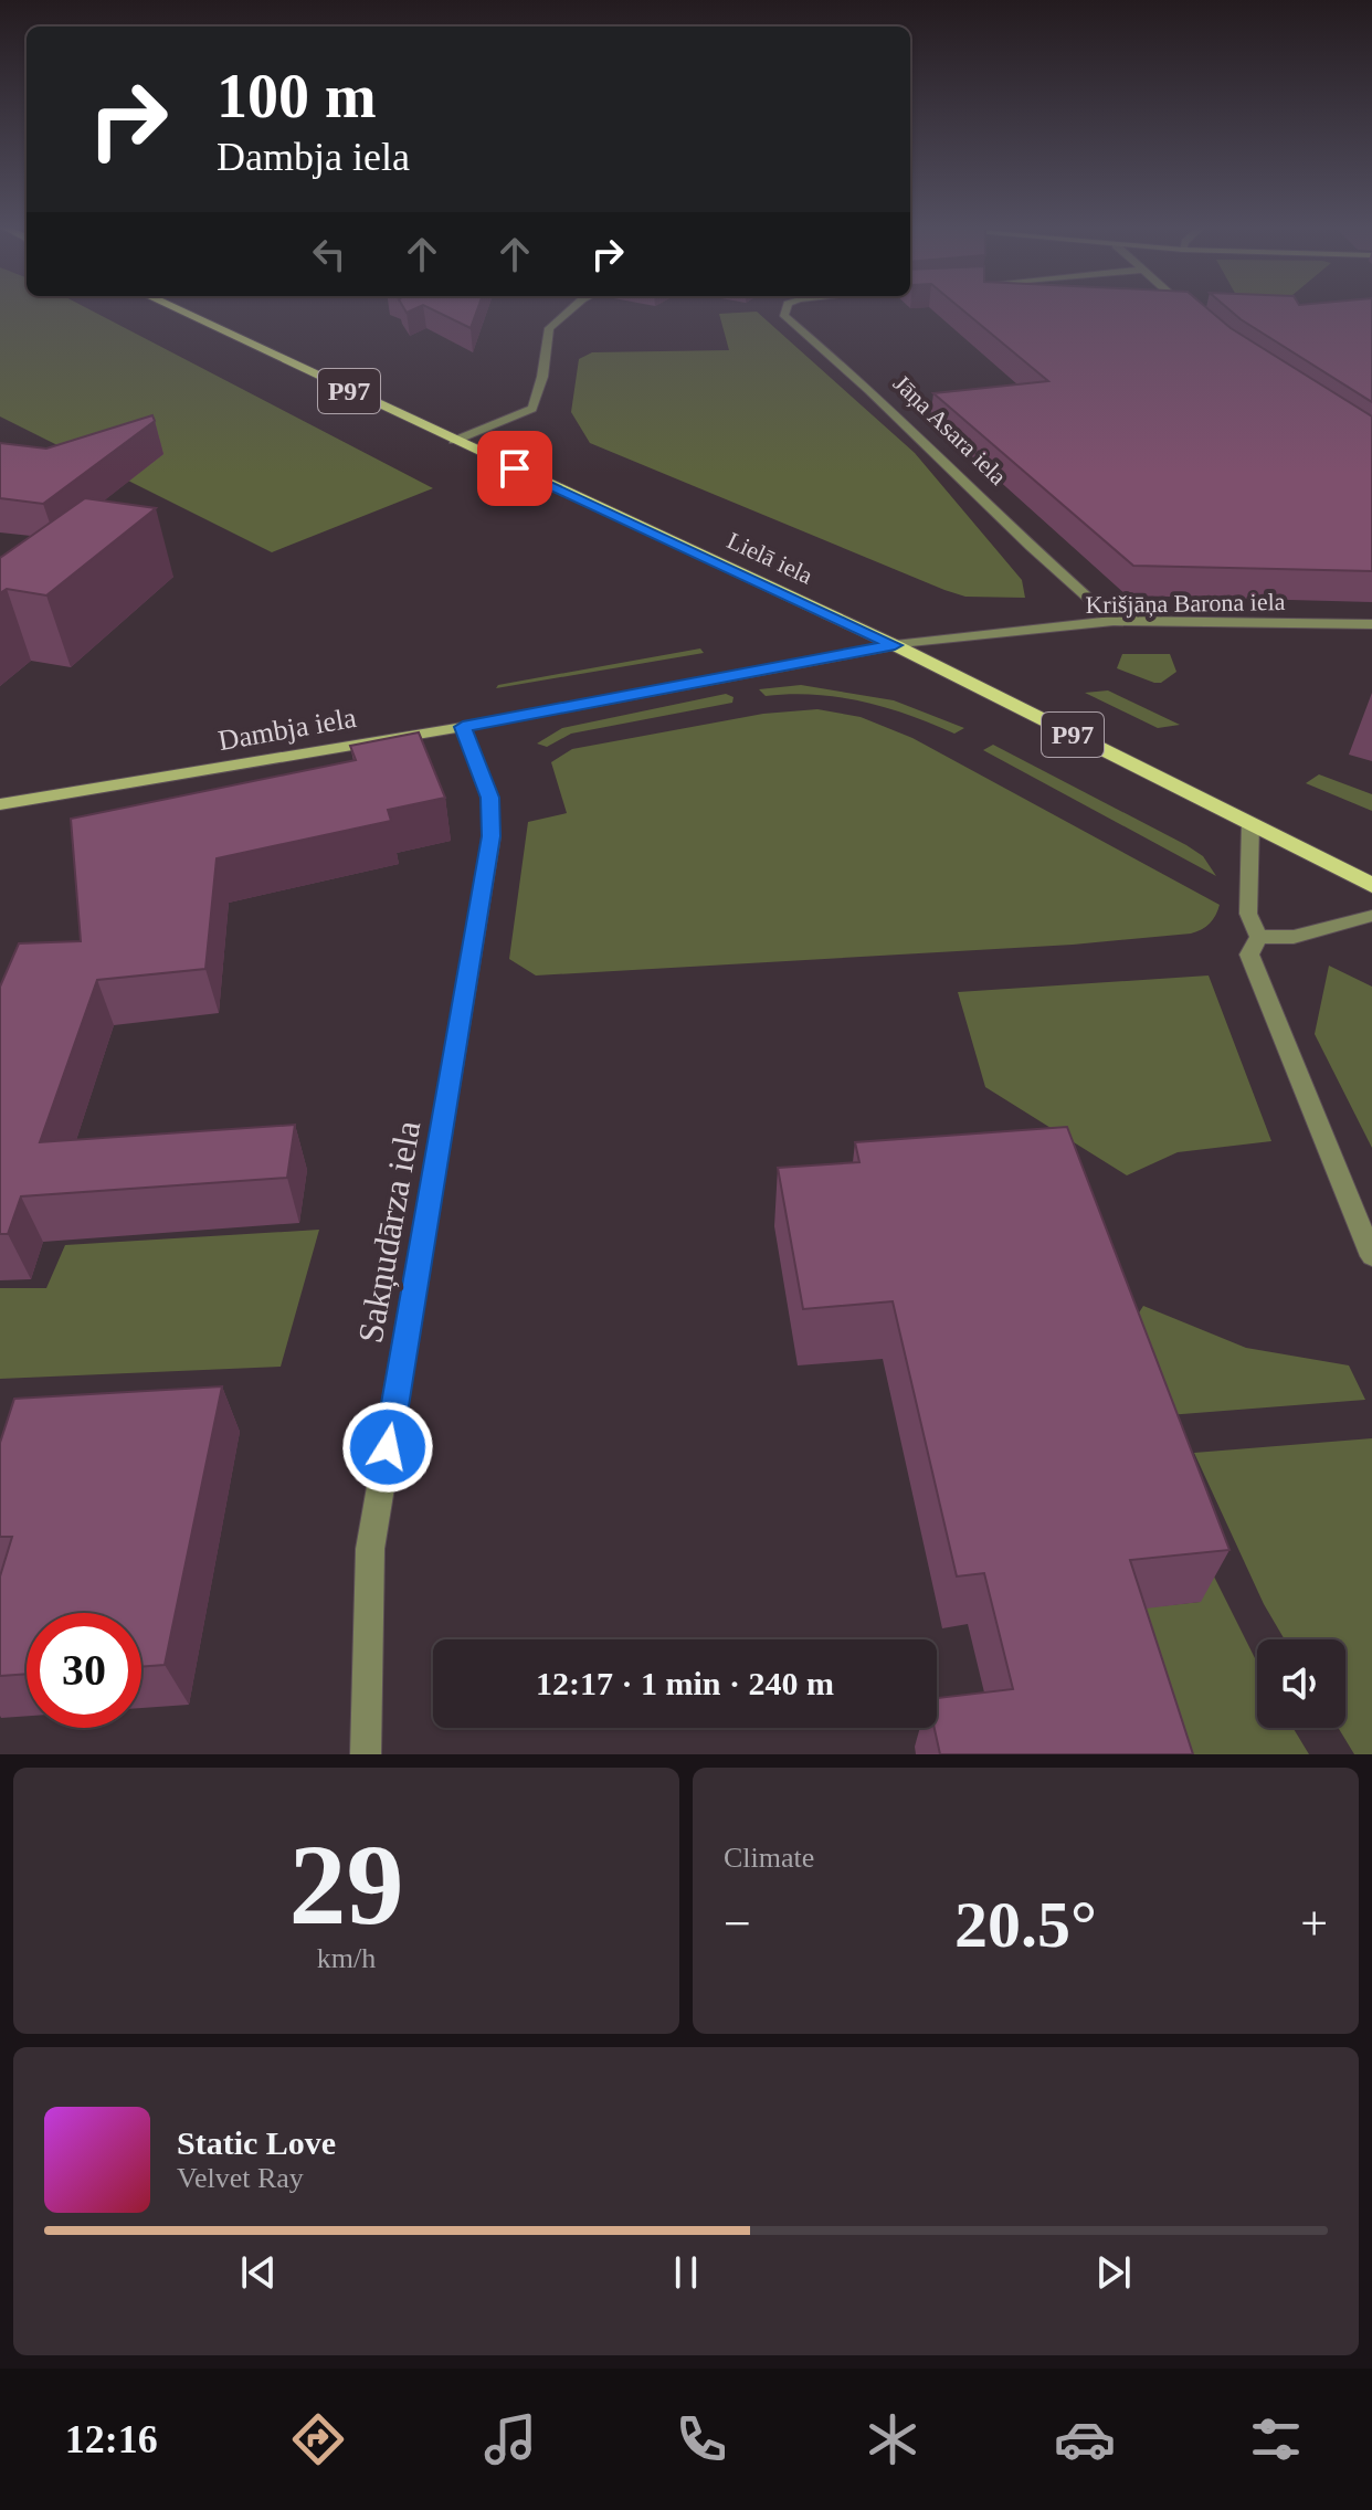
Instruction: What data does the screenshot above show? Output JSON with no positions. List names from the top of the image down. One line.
{"streets":{"main road":["P97","Lielā iela"],"street":["Jāņa Asara iela","Krišjāņa Barona iela","Dambja iela","Sakņudārza iela"]},"crossings":[["Jāņa Asara iela","Krišjāņa Barona iela"],["Lielā iela","Krišjāņa Barona iela"],["Lielā iela","Dambja iela"],["Krišjāņa Barona iela","Dambja iela"],["Dambja iela","Sakņudārza iela"]],"page":{"turn":["100 m","Dambja iela"],"limit":"30","trip":"12:17 · 1 min · 240 m","tile":[["29","km/h"],"Climate"],"heat":["−","20.5°","+"],"song":["Static Love","Velvet Ray"],"tabs":"12:16"}}
